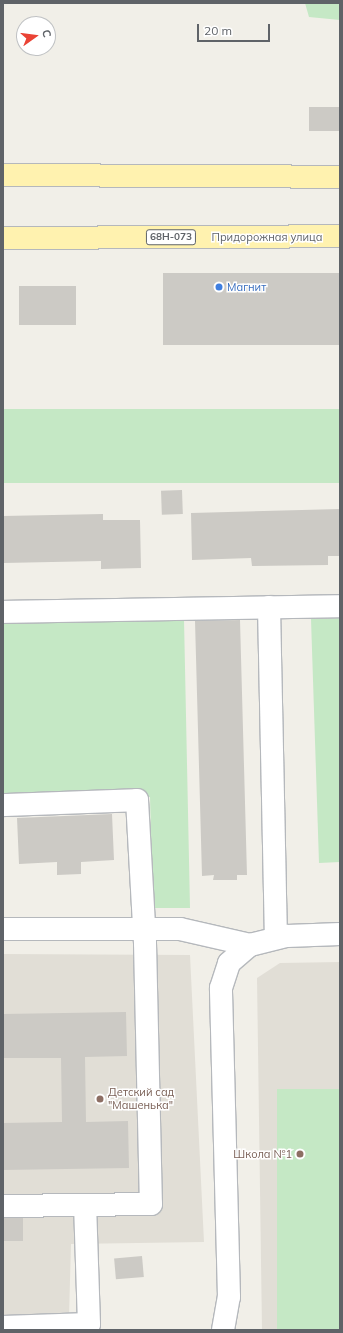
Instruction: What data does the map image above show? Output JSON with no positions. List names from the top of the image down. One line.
{"streets":{"main road":["68Н-073","Придорожная улица"]},"places":["Магнит","Детский сад \"Машенька\"","Школа №1"],"scale_bar":"20 m","north":"right"}
